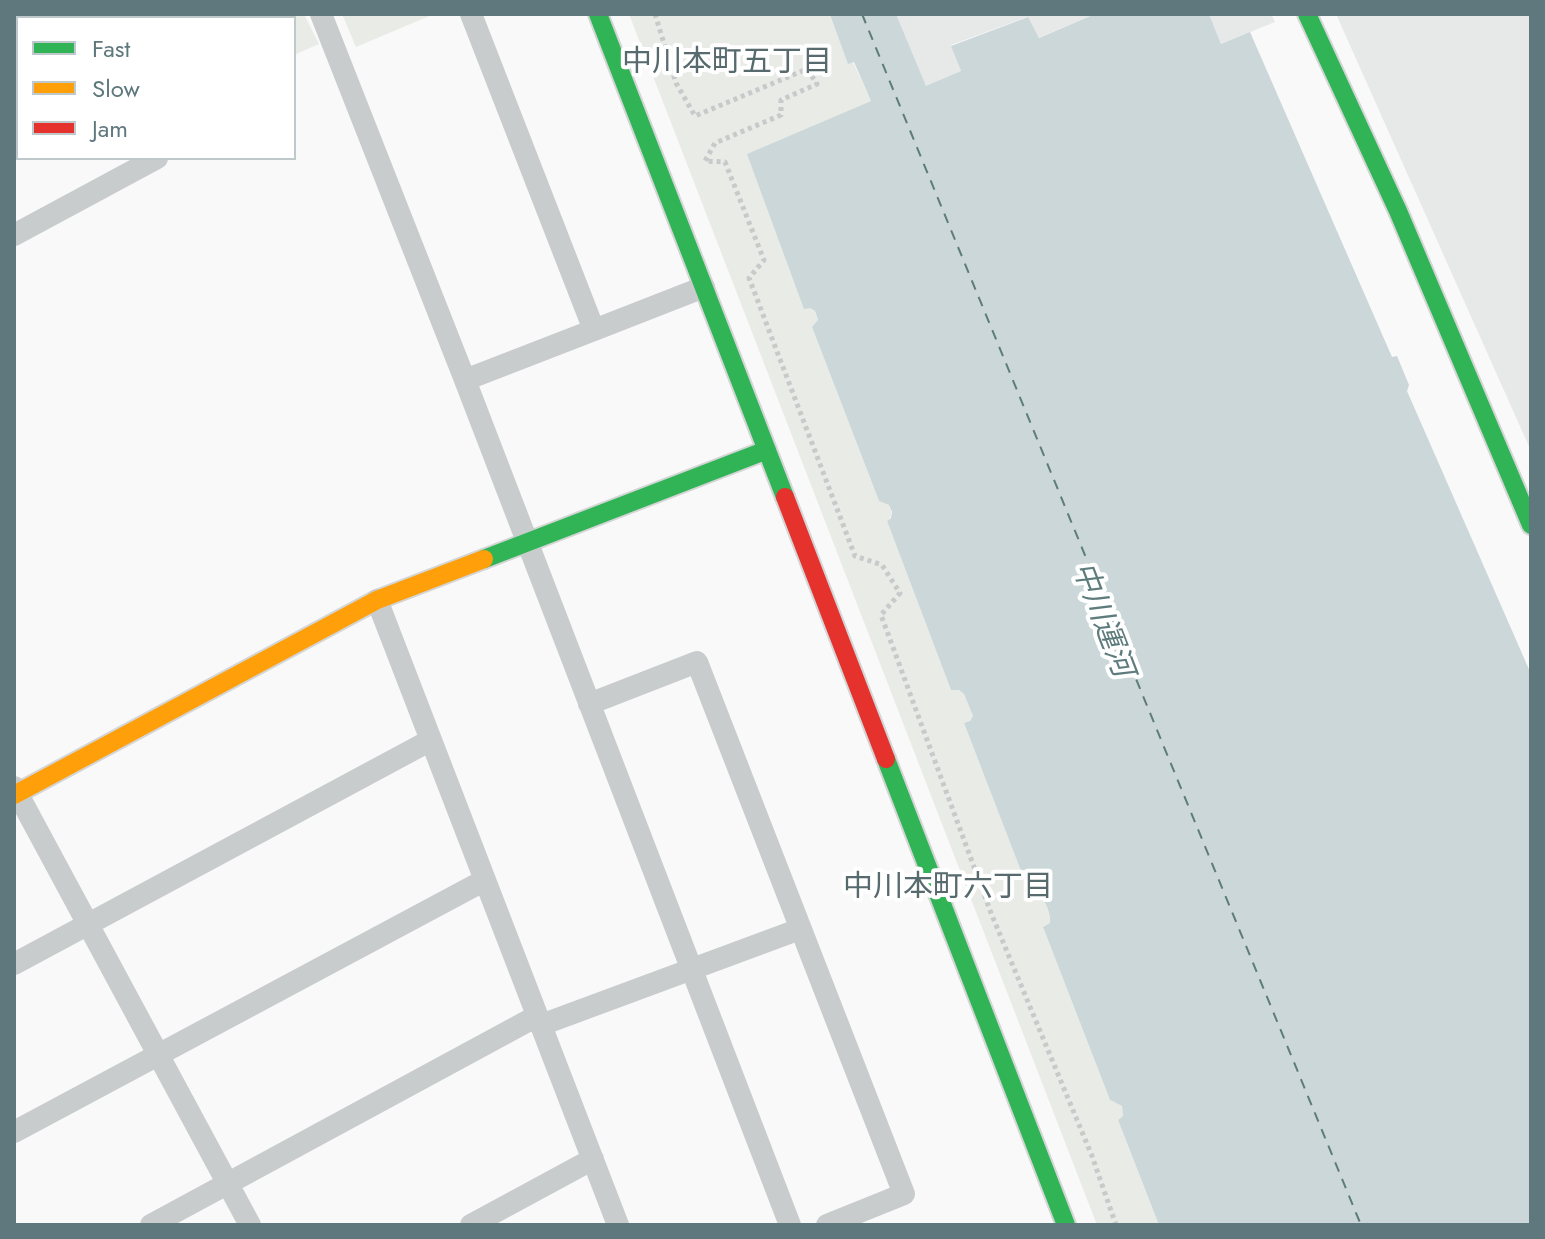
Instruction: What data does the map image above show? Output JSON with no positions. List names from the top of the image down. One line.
{"districts":["中川本町五丁目","中川本町六丁目"],"water":["中川運河"],"legend":["Fast","Slow","Jam"]}
